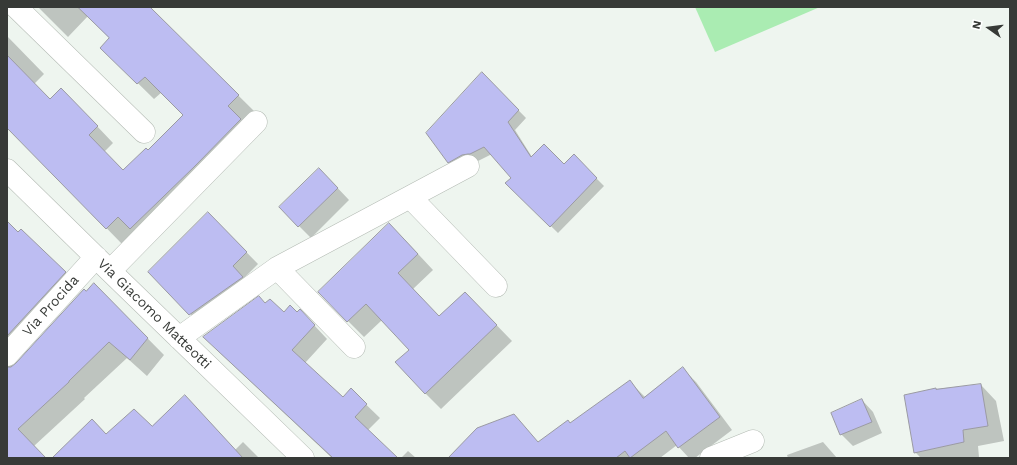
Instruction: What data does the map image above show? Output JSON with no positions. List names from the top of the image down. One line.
{"streets":{"street":["Via Procida","Via Giacomo Matteotti"]},"crossings":[["Via Procida","Via Giacomo Matteotti"]],"north":"left"}
